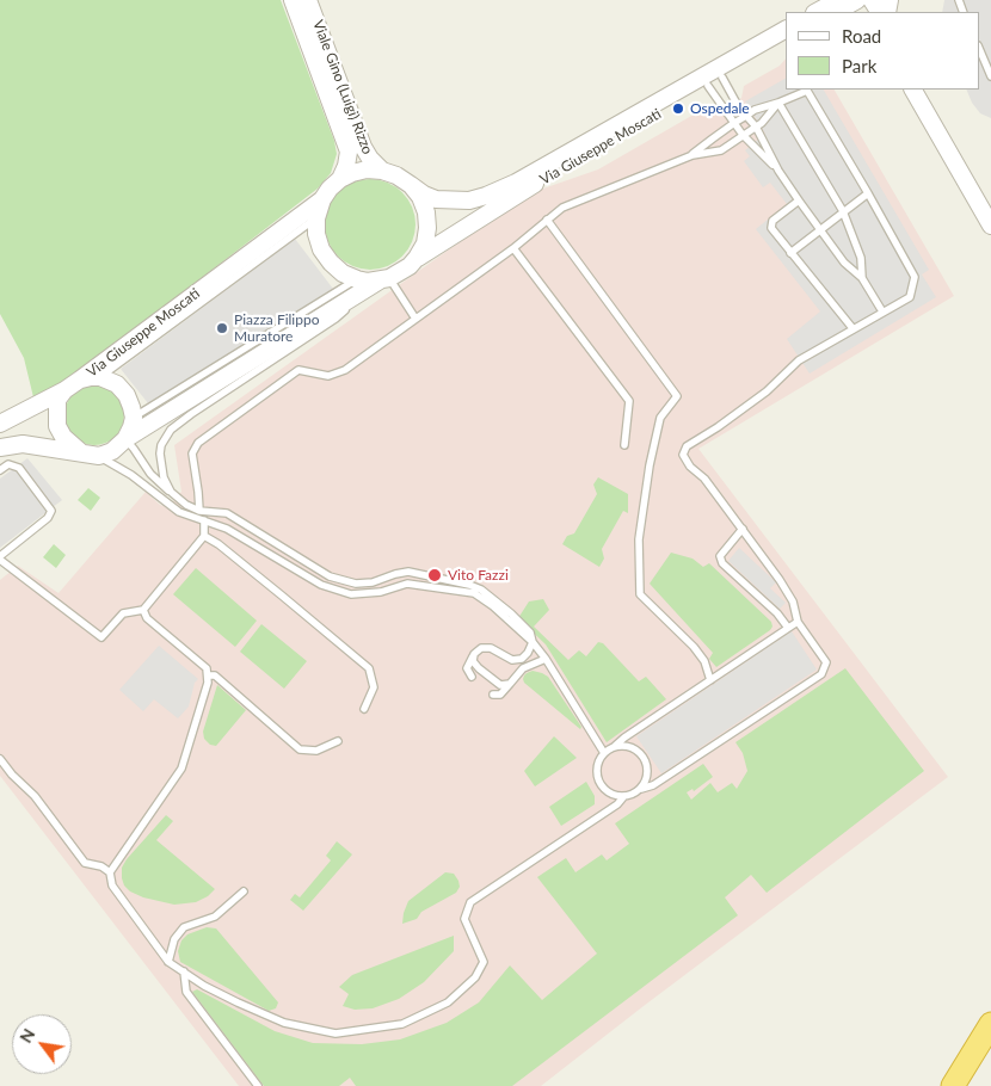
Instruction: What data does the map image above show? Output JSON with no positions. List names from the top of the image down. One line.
{"streets":{"street":["Viale Gino (Luigi) Rizzo","Via Giuseppe Moscati"]},"crossings":[["Viale Gino (Luigi) Rizzo","Via Giuseppe Moscati"]],"places":["Ospedale","Piazza Filippo Muratore","Vito Fazzi"],"legend":["Road","Park"],"north":"top left"}
